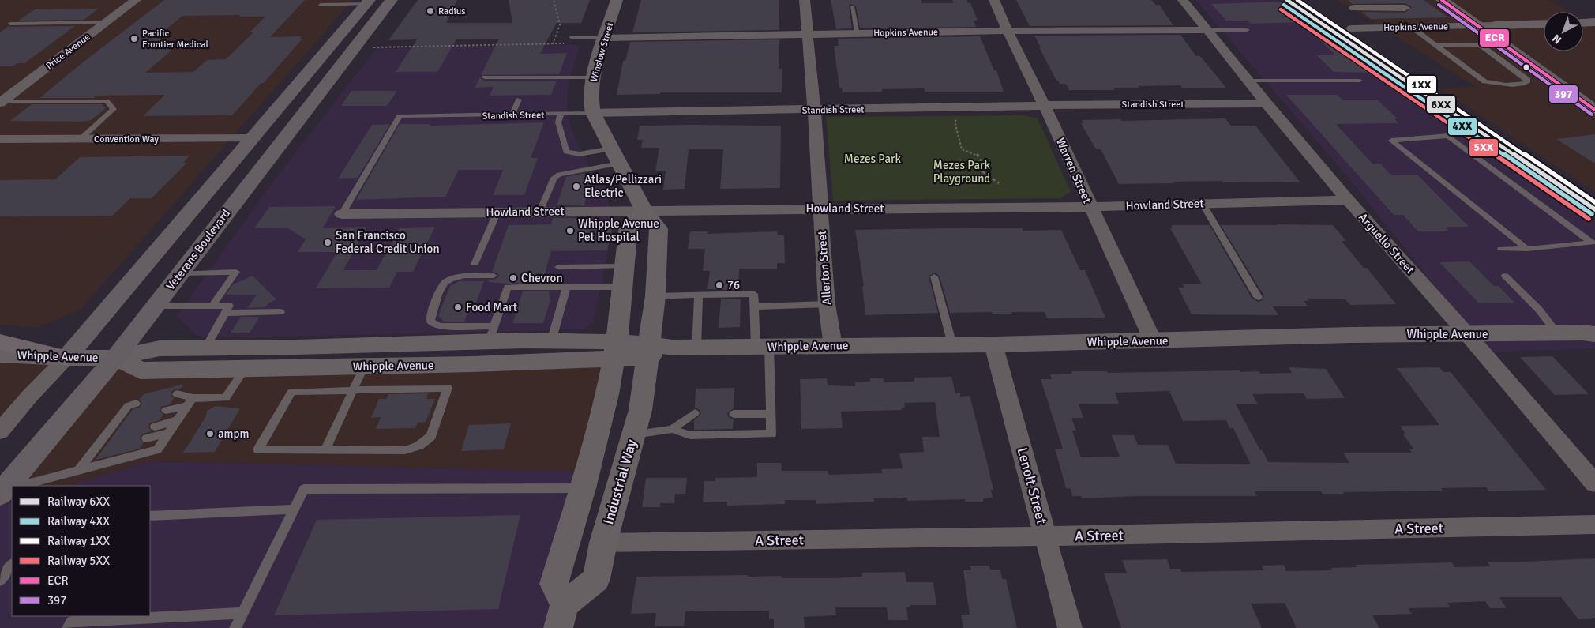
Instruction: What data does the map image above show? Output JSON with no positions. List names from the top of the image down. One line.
{"streets":{"main road":["Hopkins Avenue","Winslow Street","Veterans Boulevard","Whipple Avenue","Industrial Way"],"street":["Price Avenue","Standish Street","Convention Way","Warren Street","Howland Street","Arguello Street","Allerton Street","Lenolt Street","A Street"]},"crossings":[["Hopkins Avenue","Winslow Street"],["Hopkins Avenue","Warren Street"],["Hopkins Avenue","Arguello Street"],["Hopkins Avenue","Allerton Street"],["Winslow Street","Standish Street"],["Winslow Street","Howland Street"],["Winslow Street","Whipple Avenue"],["Winslow Street","Industrial Way"],["Standish Street","Warren Street"],["Standish Street","Howland Street"],["Standish Street","Arguello Street"],["Standish Street","Allerton Street"],["Warren Street","Howland Street"],["Warren Street","Whipple Avenue"],["Howland Street","Arguello Street"],["Howland Street","Allerton Street"],["Arguello Street","Whipple Avenue"],["Veterans Boulevard","Whipple Avenue"],["Allerton Street","Whipple Avenue"],["Whipple Avenue","Industrial Way"],["Whipple Avenue","Lenolt Street"],["Industrial Way","A Street"],["Lenolt Street","A Street"]],"parks":["Mezes Park","Mezes Park Playground"],"places":["Radius","Pacific Frontier Medical","Atlas/Pellizzari Electric","Whipple Avenue Pet Hospital","San Francisco Federal Credit Union","Chevron","76","Food Mart","ampm"],"lines":["rail line 6XX","rail line 1XX","transit line ECR","rail line 4XX","transit line 397","rail line 5XX"],"legend":["Railway 6XX","Railway 4XX","Railway 1XX","Railway 5XX","ECR","397"],"north":"bottom left"}
